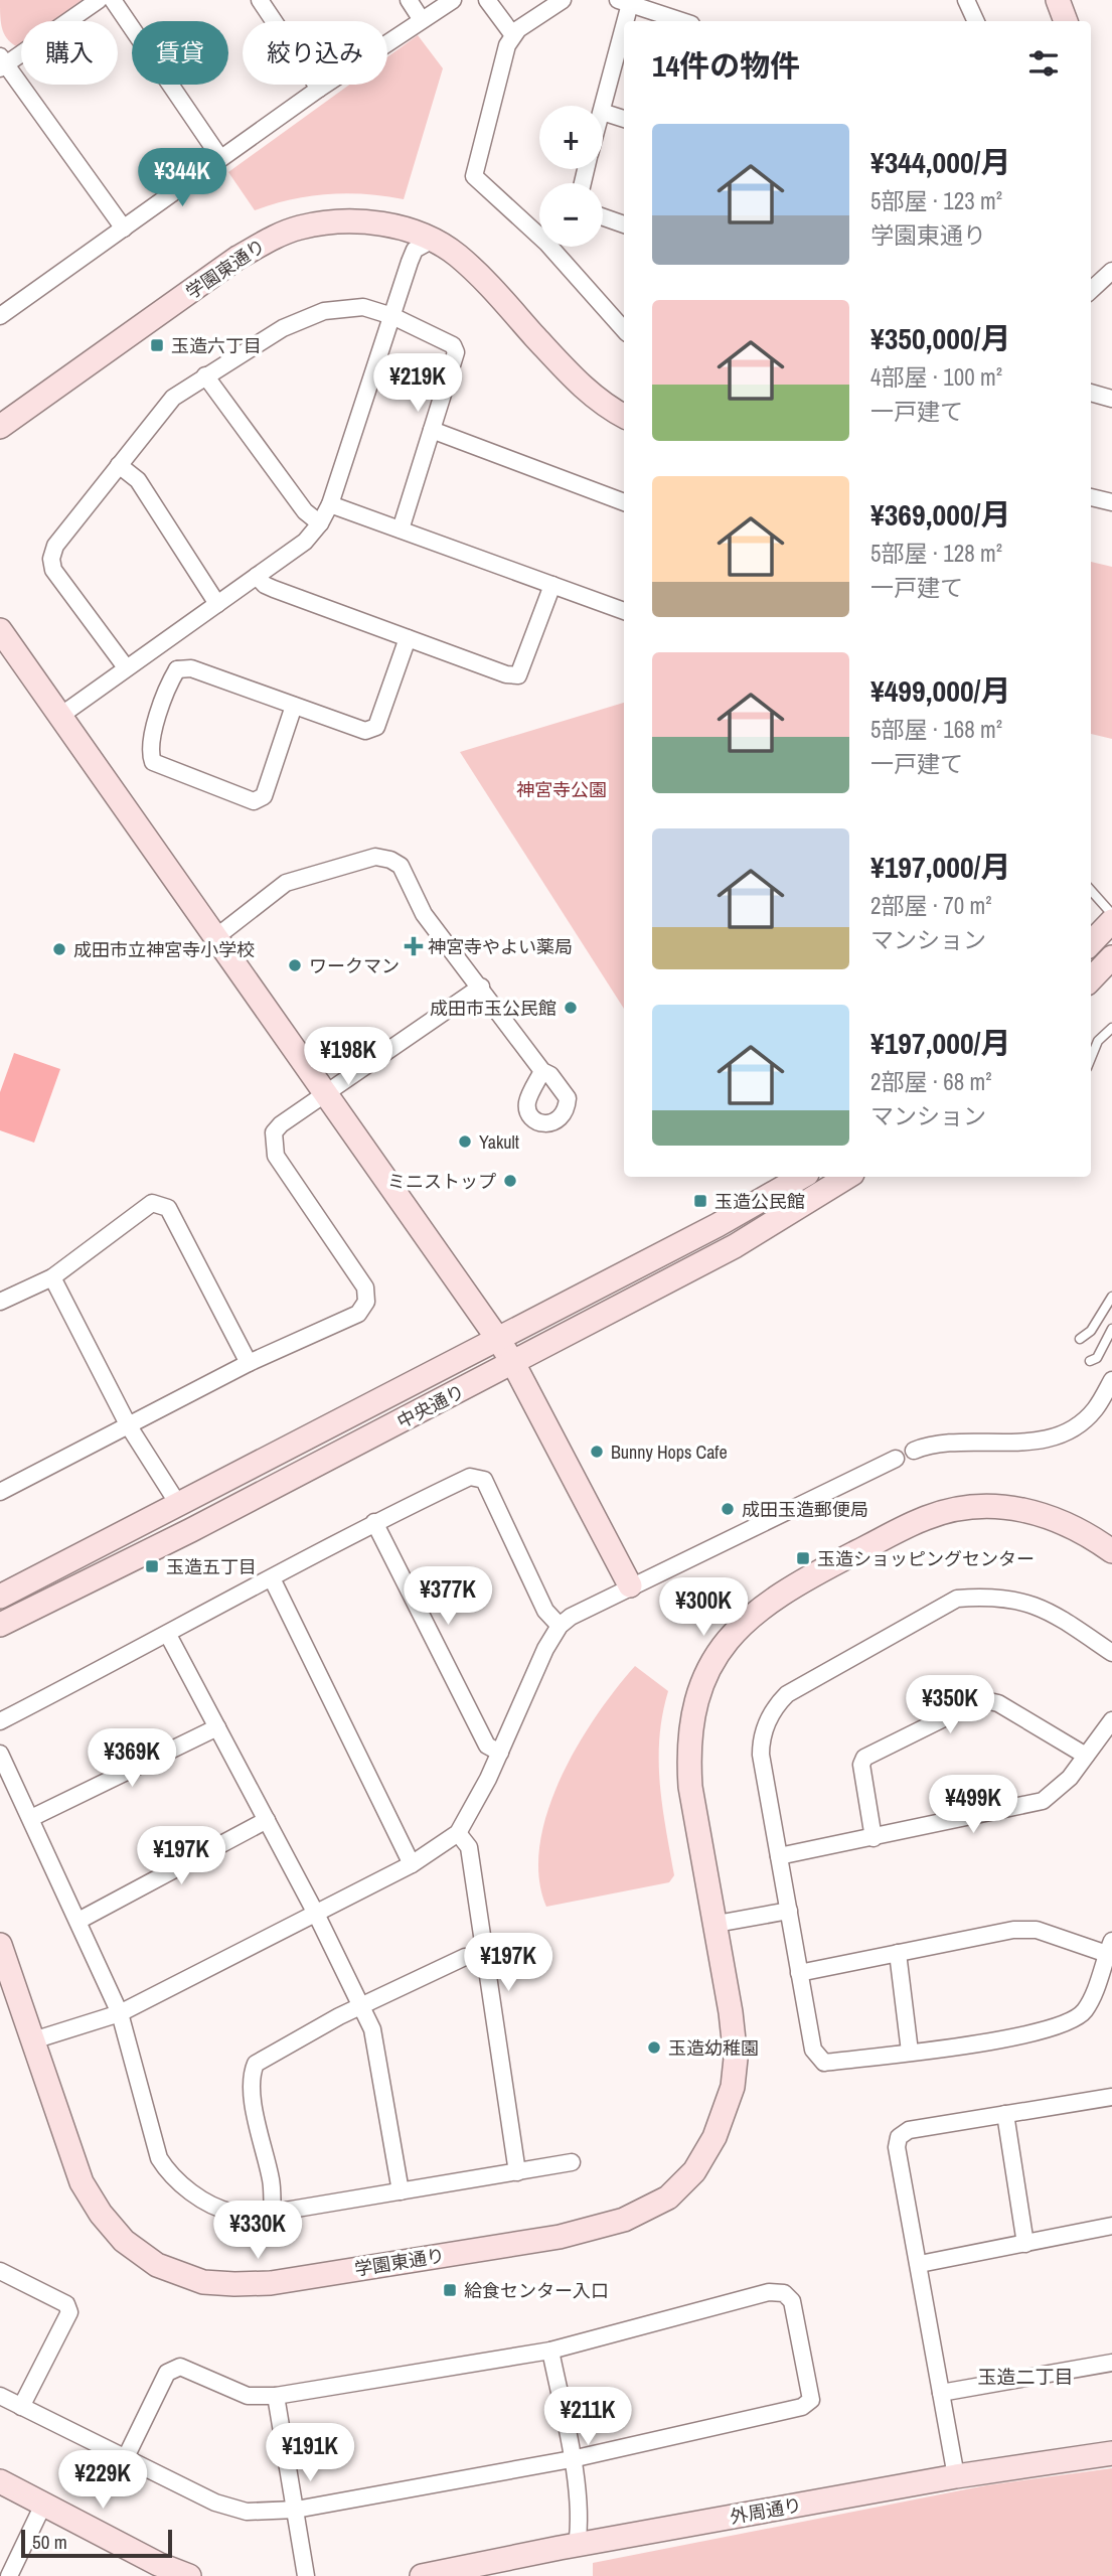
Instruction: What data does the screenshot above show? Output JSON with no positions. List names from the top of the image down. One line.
{"streets":{"street":["学園東通り","中央通り","外周通り"]},"districts":["玉造二丁目"],"parks":["神宮寺公園"],"places":{"transit":["玉造六丁目","玉造公民館","玉造ショッピングセンター","玉造五丁目","給食センター入口"],"health":["神宮寺やよい薬局"],"other":["成田市立神宮寺小学校","ワークマン","成田市玉公民館","Yakult","ミニストップ","Bunny Hops Cafe","成田玉造郵便局","玉造幼稚園"]},"scale_bar":"50 m","page":{"chip":["購入","賃貸","絞り込み"],"heading":"14件の物件","map_buttons":["+","−"],"list":[{"name":"¥344,000/月","note":"5部屋 · 123 m² · 学園東通り"},{"name":"¥350,000/月","note":"4部屋 · 100 m² · 一戸建て"},{"name":"¥369,000/月","note":"5部屋 · 128 m² · 一戸建て"},{"name":"¥499,000/月","note":"5部屋 · 168 m² · 一戸建て"},{"name":"¥197,000/月","note":"2部屋 · 70 m² · マンション"},{"name":"¥197,000/月","note":"2部屋 · 68 m² · マンション"}],"price":["¥344K","¥219K","¥198K","¥377K","¥300K","¥350K","¥369K","¥499K","¥197K","¥197K","¥330K","¥211K","¥191K","¥229K"],"scale":"50 m"}}
